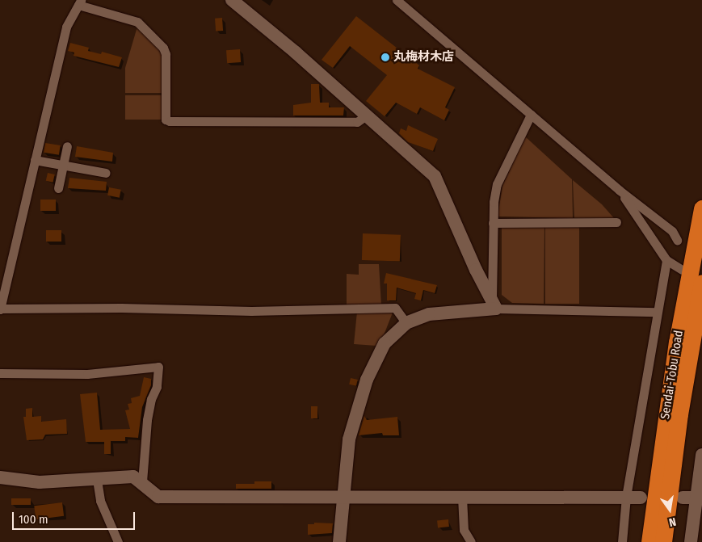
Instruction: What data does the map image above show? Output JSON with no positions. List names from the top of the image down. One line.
{"streets":{"highway":["Sendai-Tobu Road"]},"places":["丸梅材木店"],"scale_bar":"100 m","north":"bottom"}
